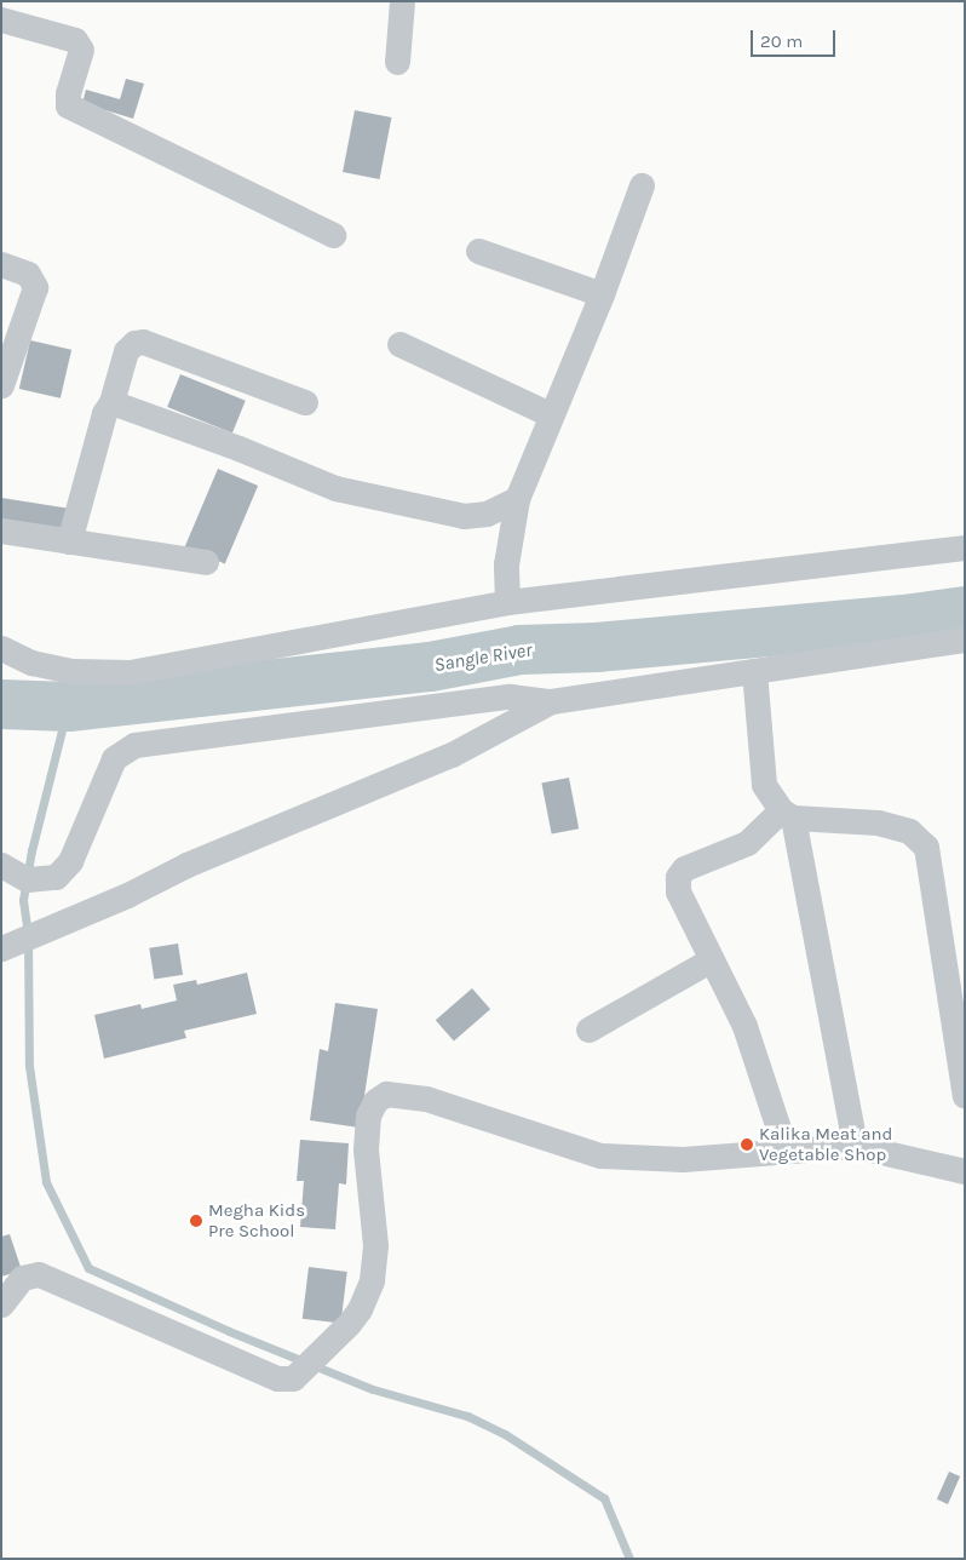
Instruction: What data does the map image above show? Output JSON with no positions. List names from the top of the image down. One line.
{"water":["Sangle River"],"places":["Kalika Meat and Vegetable Shop","Megha Kids Pre School"],"scale_bar":"20 m"}
